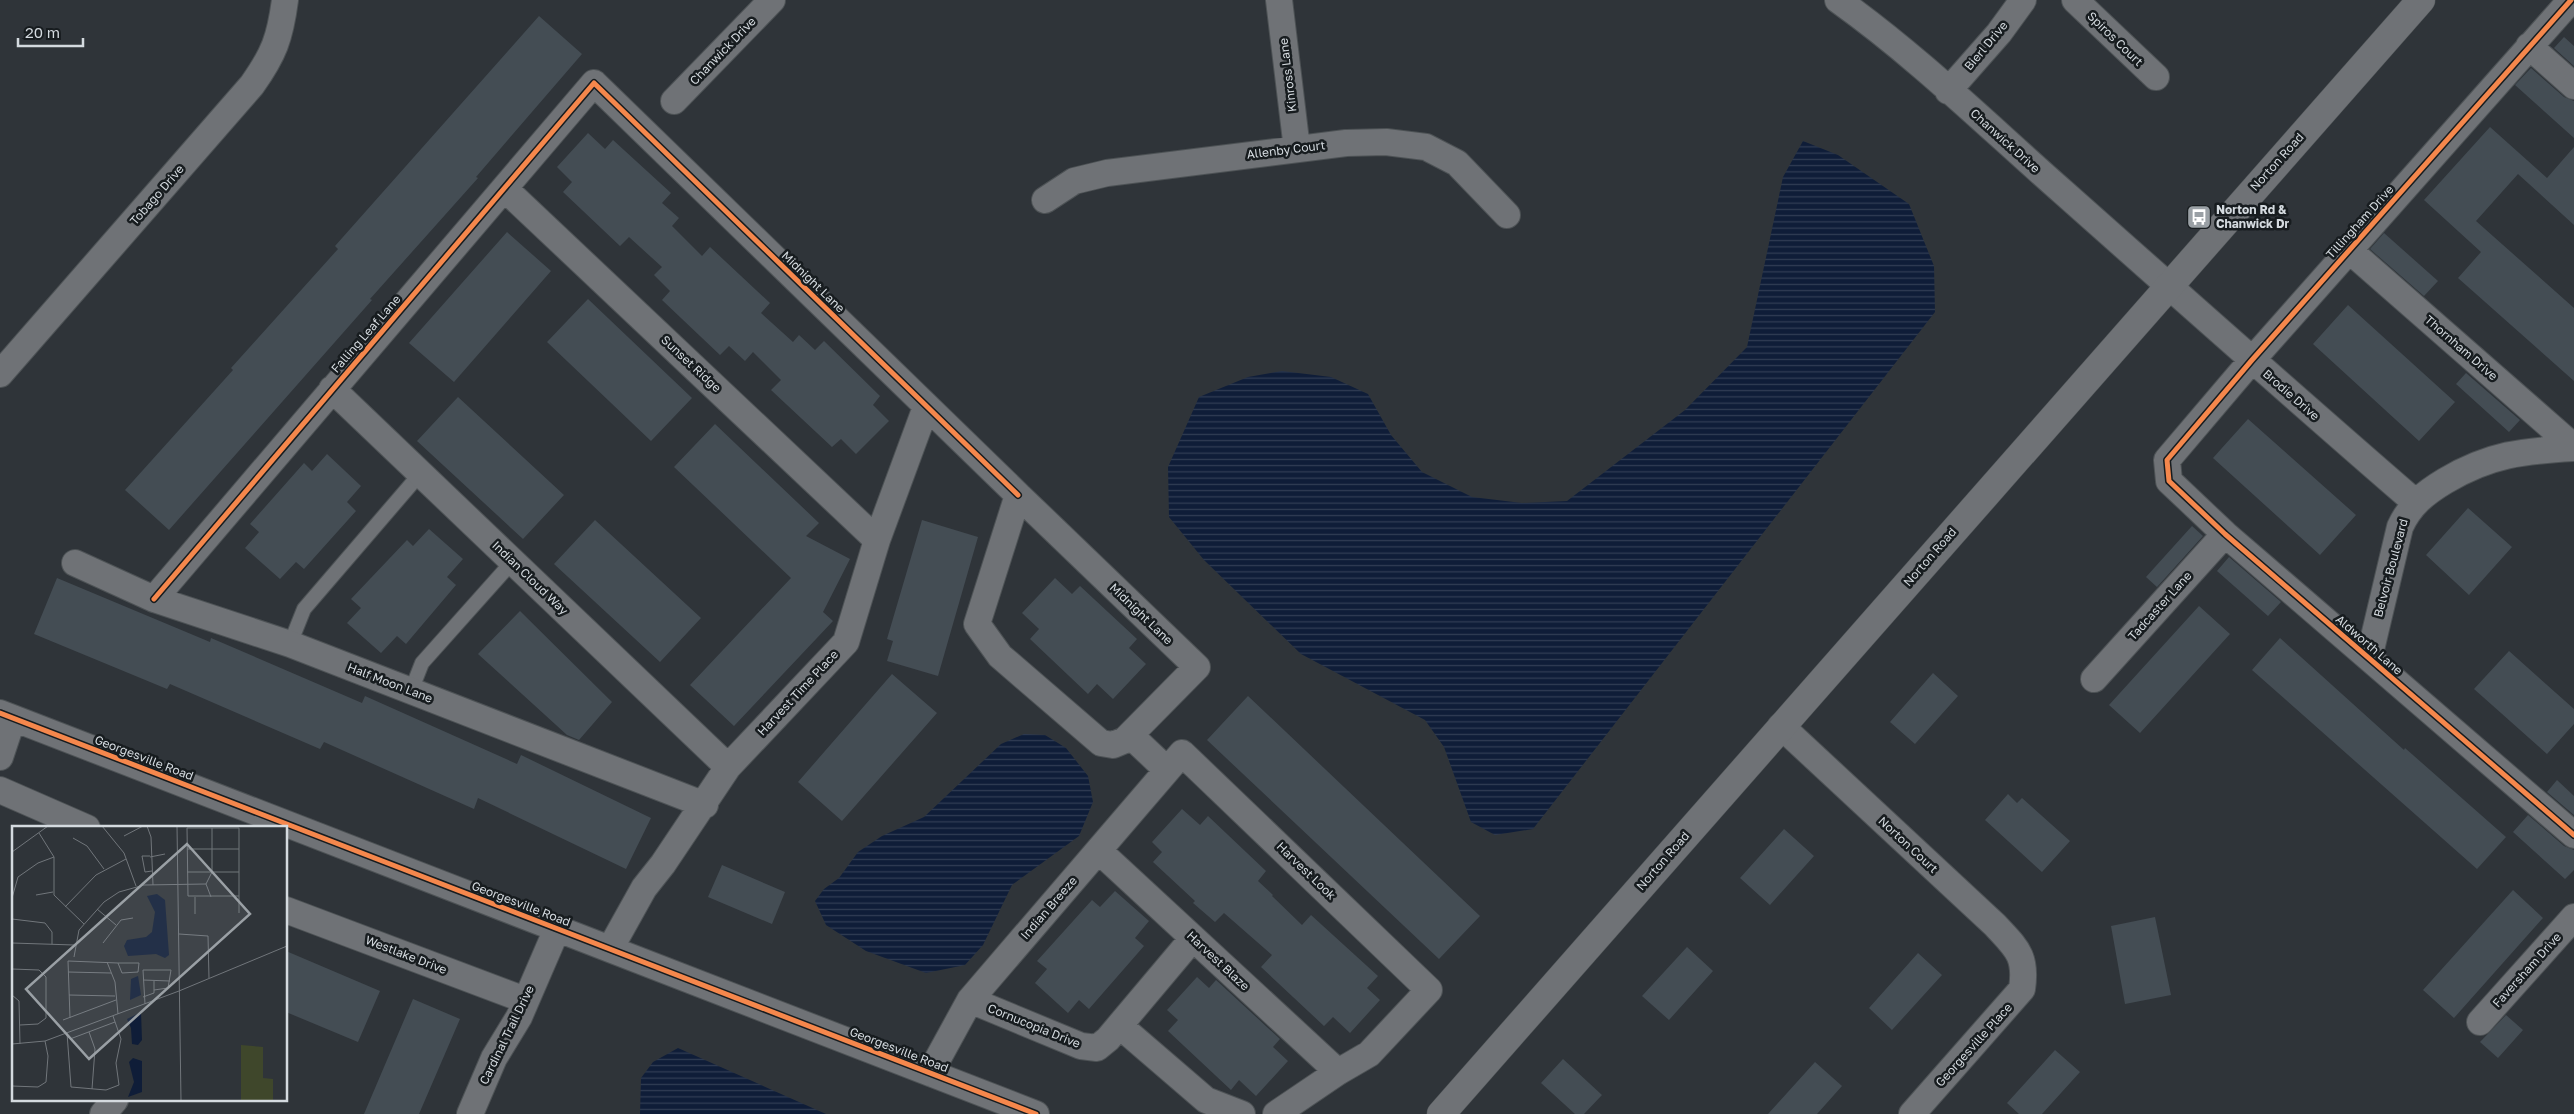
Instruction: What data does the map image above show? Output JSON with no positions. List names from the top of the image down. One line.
{"streets":{"main road":["Norton Road"],"street":["Spiros Court","Bierl Drive","Chanwick Drive","Kinross Lane","Allenby Court","Tobago Drive","Tillingham Drive","Midnight Lane","Falling Leaf Lane","Thornham Drive","Sunset Ridge","Brodie Drive","Belvoir Boulevard","Indian Cloud Way","Tadcaster Lane","Aldworth Lane","Half Moon Lane","Harvest Time Place","Georgesville Road","Norton Court","Harvest Look","Indian Breeze","Westlake Drive","Harvest Blaze","Faversham Drive","Cornucopia Drive","Cardinal Trail Drive","Georgesville Place"]},"crossings":[["Bierl Drive","Chanwick Drive"],["Chanwick Drive","Norton Road"],["Chanwick Drive","Brodie Drive"],["Kinross Lane","Allenby Court"],["Norton Road","Brodie Drive"],["Norton Road","Norton Court"],["Tillingham Drive","Thornham Drive"],["Tillingham Drive","Brodie Drive"],["Tillingham Drive","Aldworth Lane"],["Midnight Lane","Falling Leaf Lane"],["Midnight Lane","Harvest Time Place"],["Falling Leaf Lane","Sunset Ridge"],["Falling Leaf Lane","Indian Cloud Way"],["Falling Leaf Lane","Half Moon Lane"],["Thornham Drive","Belvoir Boulevard"],["Sunset Ridge","Harvest Time Place"],["Brodie Drive","Belvoir Boulevard"],["Belvoir Boulevard","Aldworth Lane"],["Indian Cloud Way","Harvest Time Place"],["Tadcaster Lane","Aldworth Lane"],["Half Moon Lane","Harvest Time Place"],["Harvest Time Place","Georgesville Road"],["Georgesville Road","Indian Breeze"],["Georgesville Road","Cardinal Trail Drive"],["Norton Court","Georgesville Place"],["Harvest Look","Indian Breeze"],["Harvest Look","Harvest Blaze"],["Indian Breeze","Harvest Blaze"],["Indian Breeze","Cornucopia Drive"],["Westlake Drive","Cardinal Trail Drive"],["Harvest Blaze","Cornucopia Drive"]],"places":{"bus stop":["Norton Rd & Chanwick Dr"]},"scale_bar":"20 m"}
